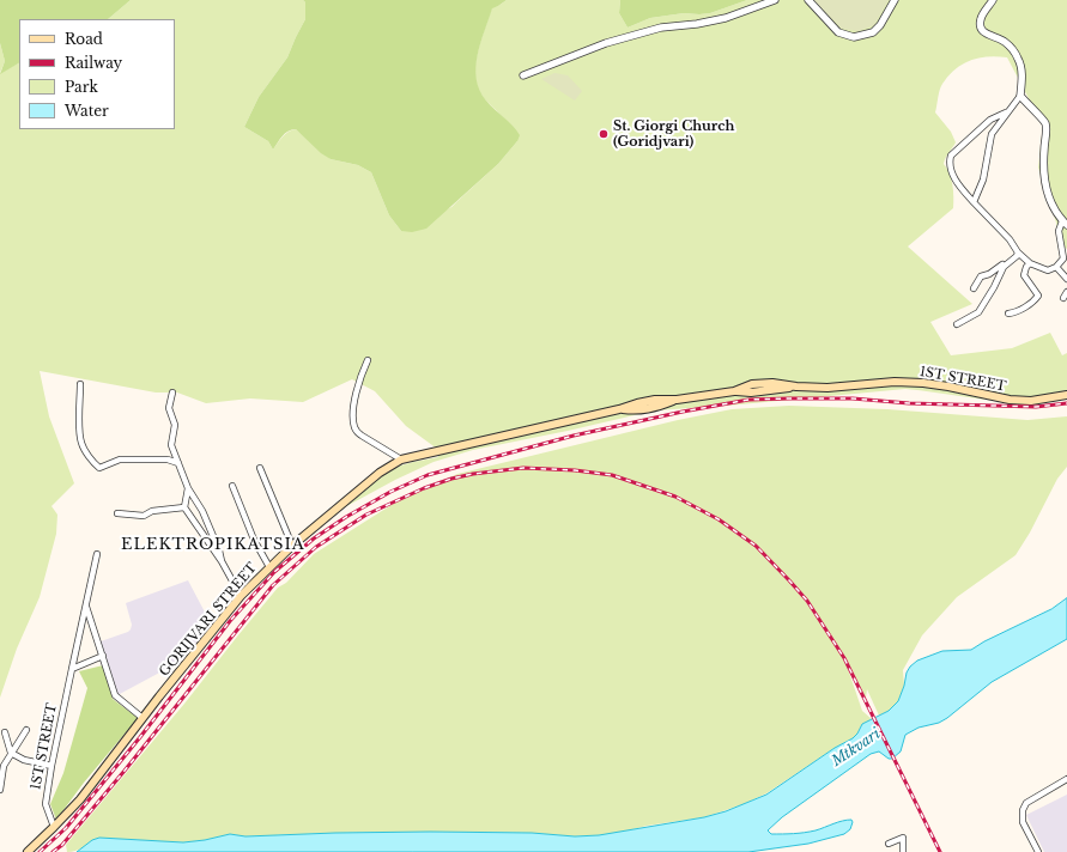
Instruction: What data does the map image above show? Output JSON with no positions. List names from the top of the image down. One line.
{"streets":{"main road":["1ST STREET","GORIJVARI STREET"]},"crossings":[["1ST STREET","GORIJVARI STREET"]],"districts":["ELEKTROPIKATSIA"],"water":["Mtkvari"],"places":["St. Giorgi Church (Goridjvari)"],"legend":["Road","Railway","Park","Water"]}
